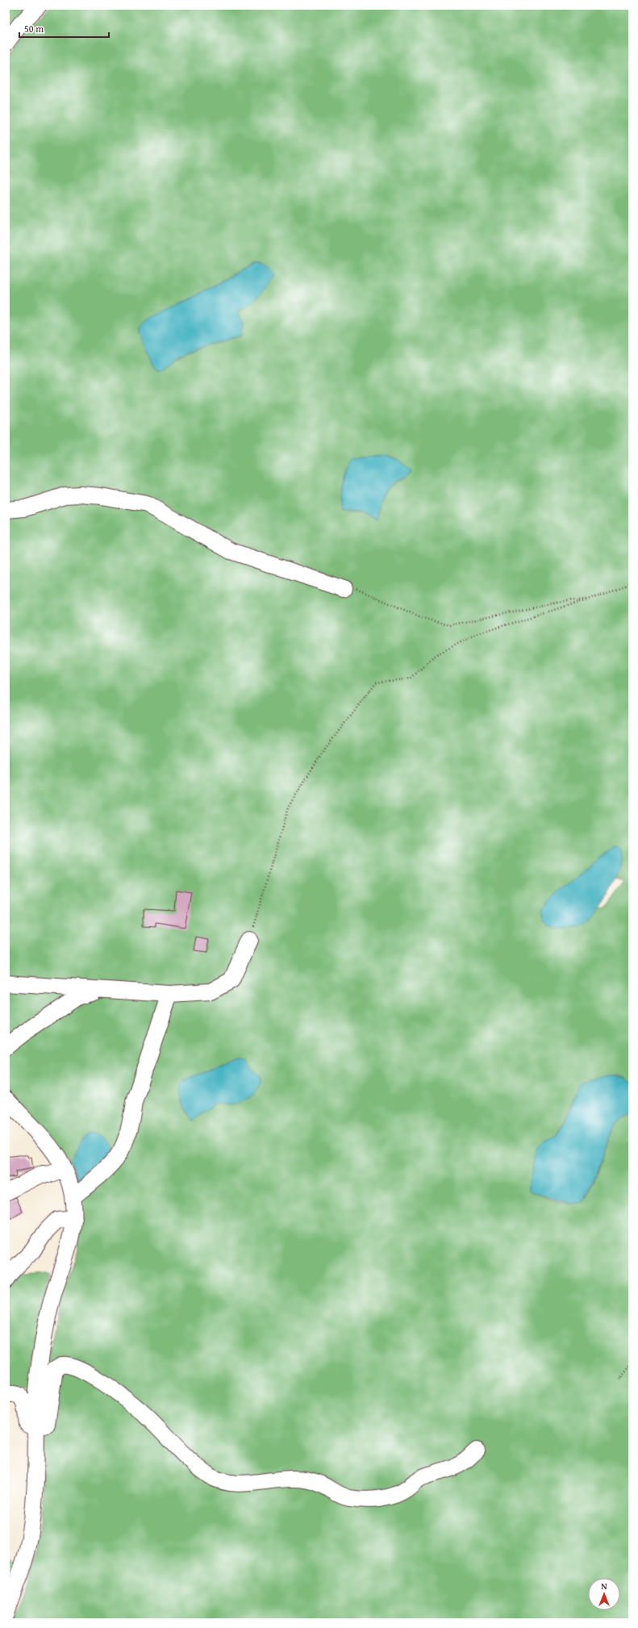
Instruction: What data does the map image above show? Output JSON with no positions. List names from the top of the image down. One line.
{"scale_bar":"50 m","north":"top"}
